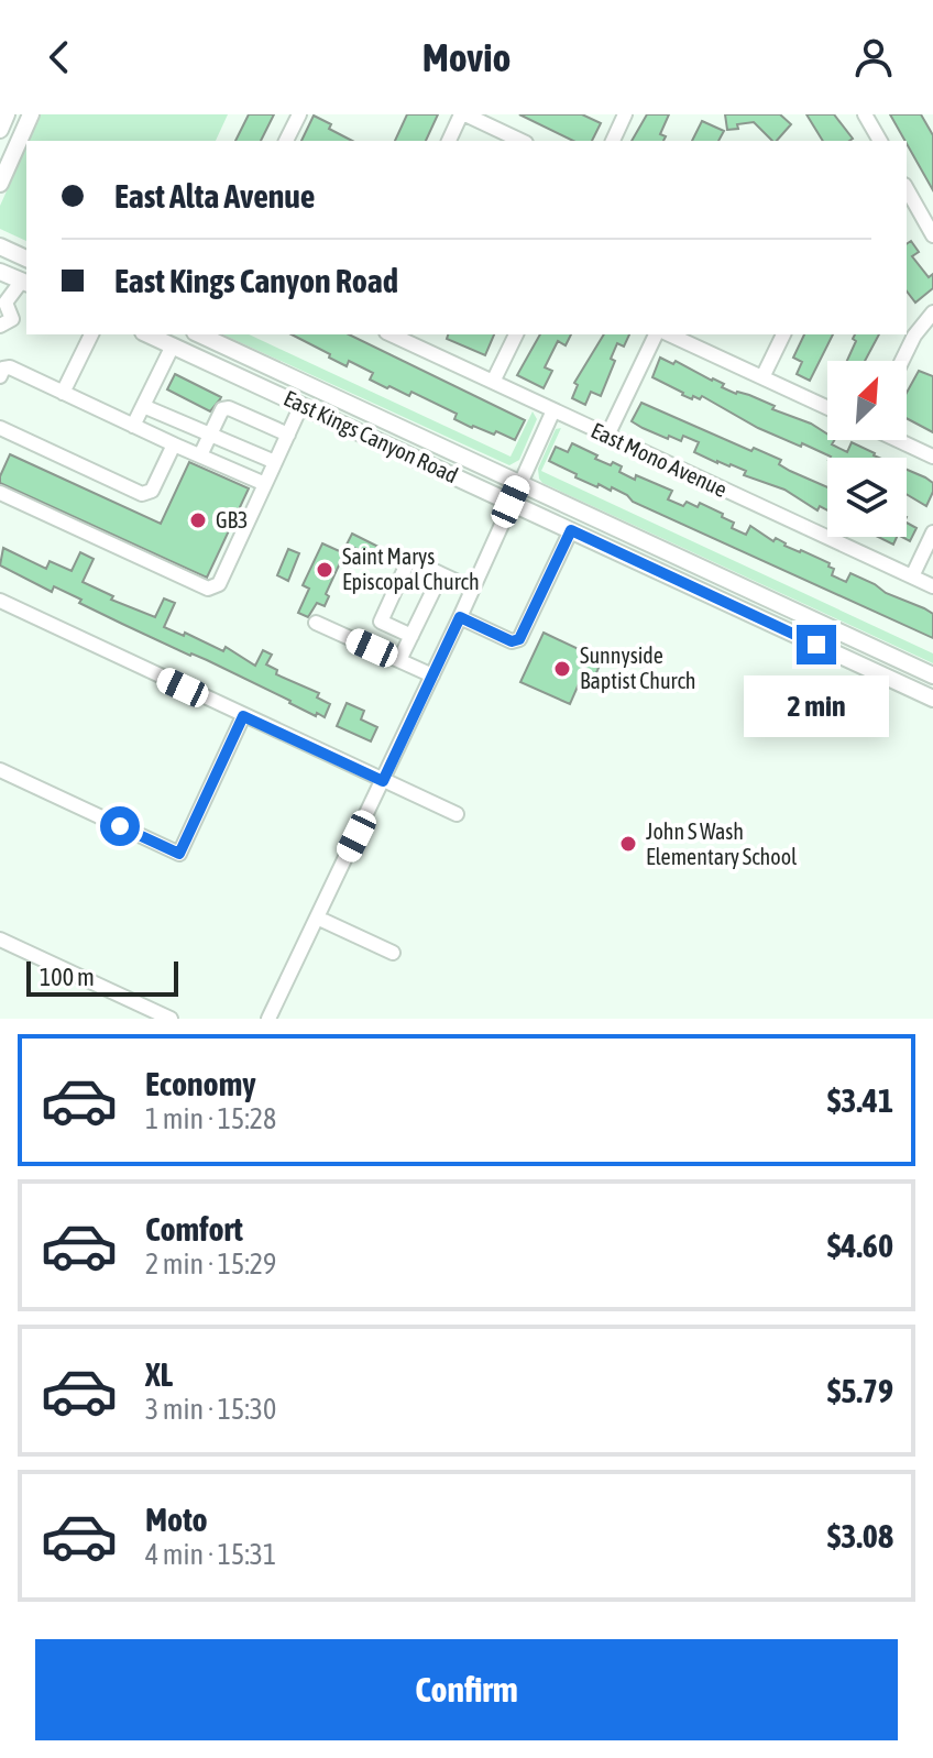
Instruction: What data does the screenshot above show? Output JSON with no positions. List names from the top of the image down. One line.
{"streets":{"main road":["East Kings Canyon Road"],"street":["East Mono Avenue"]},"places":["GB3","Saint Marys Episcopal Church","Sunnyside Baptist Church","John S Wash Elementary School"],"scale_bar":"100 m","north":"top right","page":{"header":"Movio","banner":["East Alta Avenue","East Kings Canyon Road"],"bubble":"2 min","scale":"100 m","list":[{"name":"Economy","note":"1 min · 15:28","value":"$3.41"},{"name":"Comfort","note":"2 min · 15:29","value":"$4.60"},{"name":"XL","note":"3 min · 15:30","value":"$5.79"},{"name":"Moto","note":"4 min · 15:31","value":"$3.08"}],"buttons":"Confirm"}}
